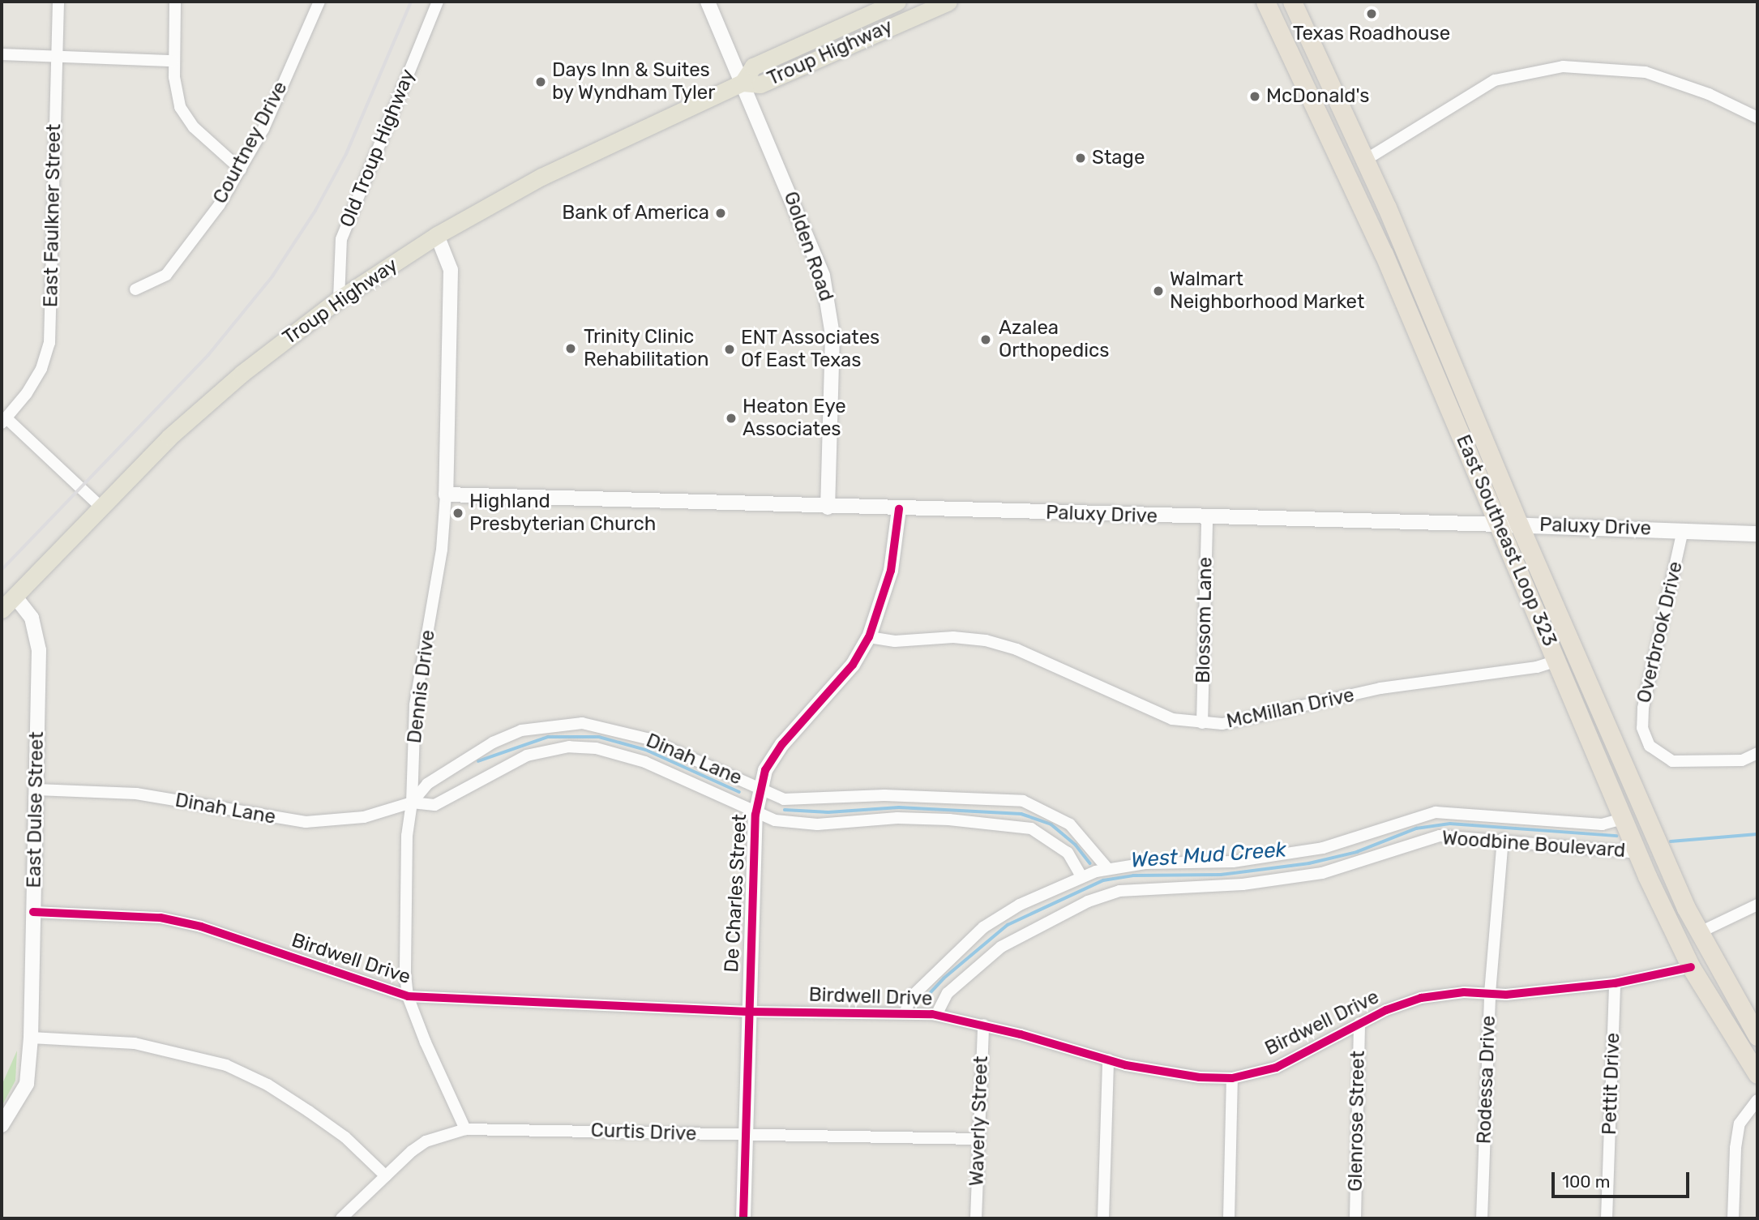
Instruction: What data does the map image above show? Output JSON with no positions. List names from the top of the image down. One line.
{"streets":{"highway":["East Southeast Loop 323"],"main road":["Troup Highway","Paluxy Drive"],"street":["Courtney Drive","Old Troup Highway","East Faulkner Street","Golden Road","Blossom Lane","Overbrook Drive","Dennis Drive","McMillan Drive","Dinah Lane","East Dulse Street","Woodbine Boulevard","De Charles Street","Birdwell Drive","Rodessa Drive","Pettit Drive","Waverly Street","Glenrose Street","Curtis Drive"]},"crossings":[["Troup Highway","Old Troup Highway"],["Troup Highway","East Faulkner Street"],["Troup Highway","Golden Road"],["Troup Highway","Dennis Drive"],["Troup Highway","East Dulse Street"],["Golden Road","Paluxy Drive"],["Paluxy Drive","East Southeast Loop 323"],["Paluxy Drive","Blossom Lane"],["Paluxy Drive","Overbrook Drive"],["Paluxy Drive","Dennis Drive"],["Paluxy Drive","De Charles Street"],["East Southeast Loop 323","McMillan Drive"],["East Southeast Loop 323","Woodbine Boulevard"],["East Southeast Loop 323","Birdwell Drive"],["Blossom Lane","McMillan Drive"],["Dennis Drive","Dinah Lane"],["Dennis Drive","Birdwell Drive"],["Dennis Drive","Curtis Drive"],["McMillan Drive","De Charles Street"],["Dinah Lane","East Dulse Street"],["Dinah Lane","Woodbine Boulevard"],["Dinah Lane","De Charles Street"],["East Dulse Street","Birdwell Drive"],["Woodbine Boulevard","Birdwell Drive"],["Woodbine Boulevard","Rodessa Drive"],["De Charles Street","Birdwell Drive"],["De Charles Street","Curtis Drive"],["Birdwell Drive","Rodessa Drive"],["Birdwell Drive","Pettit Drive"],["Birdwell Drive","Waverly Street"],["Birdwell Drive","Glenrose Street"],["Waverly Street","Curtis Drive"]],"water":["West Mud Creek"],"places":["Texas Roadhouse","Days Inn & Suites by Wyndham Tyler","McDonald's","Stage","Bank of America","Walmart Neighborhood Market","Azalea Orthopedics","Trinity Clinic Rehabilitation","ENT Associates Of East Texas","Heaton Eye Associates","Highland Presbyterian Church"],"scale_bar":"100 m"}
